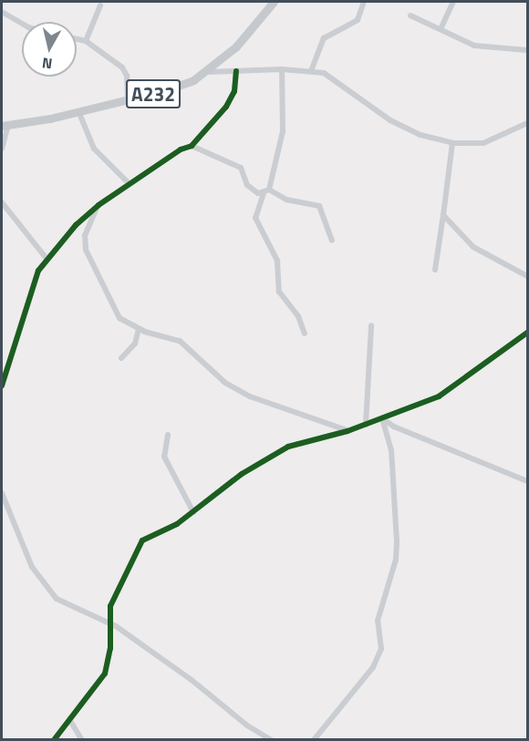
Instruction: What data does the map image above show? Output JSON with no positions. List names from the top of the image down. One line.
{"streets":{"main road":["A232"]},"north":"bottom"}
